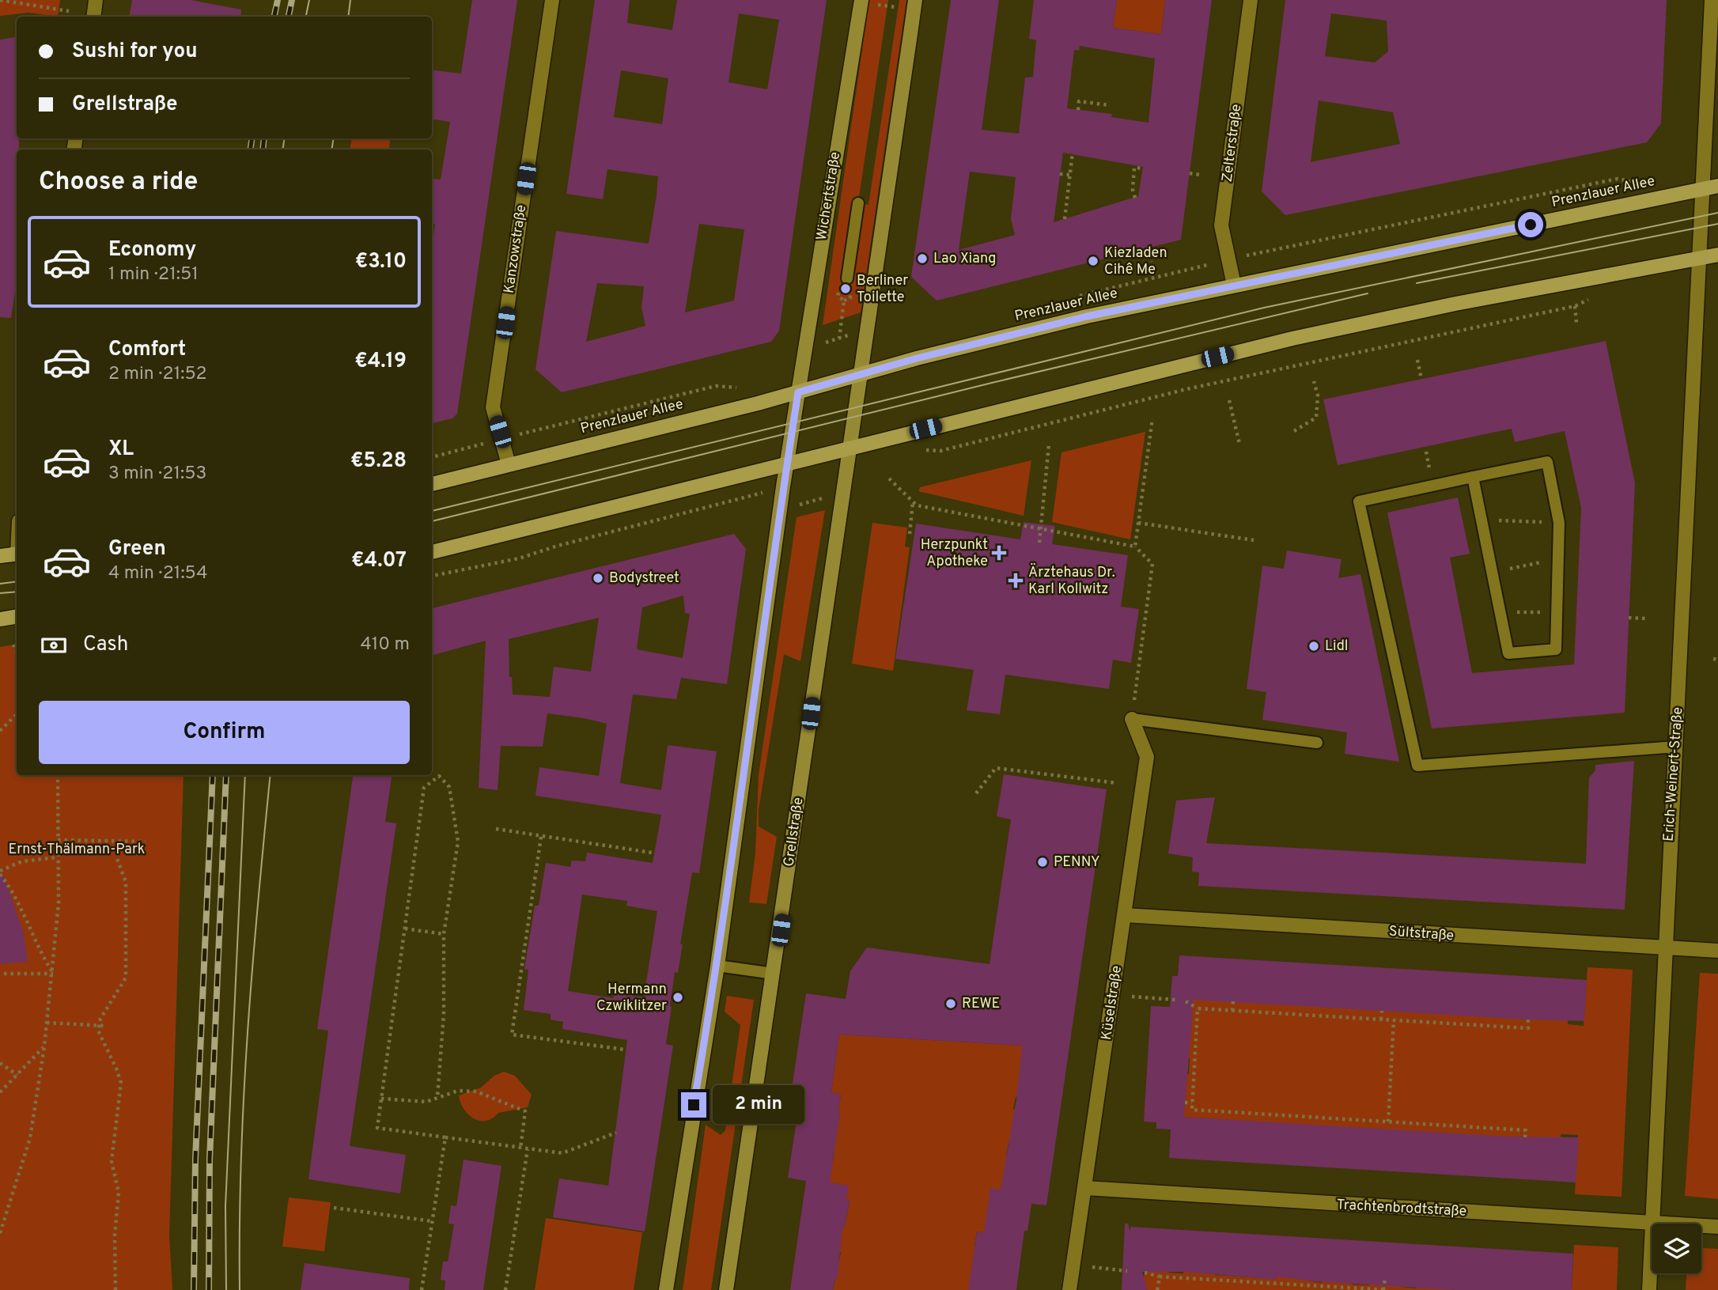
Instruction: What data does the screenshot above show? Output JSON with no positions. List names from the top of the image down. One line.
{"streets":{"main road":["Prenzlauer Allee"],"street":["Zelterstraße","Wichertstraße","Kanzowstraße","Erich-Weinert-Straße","Grellstraße","Sültstraße","Küselstraße","Trachtenbrodtstraße"]},"crossings":[["Zelterstraße","Prenzlauer Allee"],["Prenzlauer Allee","Wichertstraße"],["Prenzlauer Allee","Kanzowstraße"],["Prenzlauer Allee","Erich-Weinert-Straße"],["Prenzlauer Allee","Grellstraße"],["Erich-Weinert-Straße","Sültstraße"],["Erich-Weinert-Straße","Trachtenbrodtstraße"],["Sültstraße","Küselstraße"],["Küselstraße","Trachtenbrodtstraße"]],"parks":["Ernst-Thälmann-Park"],"places":{"other":["Lao Xiang","Kiezladen Cihê Me","Berliner Toilette","Bodystreet","Lidl","PENNY","Hermann Czwiklitzer","REWE"],"health":["Herzpunkt Apotheke","Ärztehaus Dr. Karl Kollwitz"]},"page":{"banner":["Sushi for you","Grellstraße"],"heading":"Choose a ride","list":[{"name":"Economy","note":"1 min · 21:51","value":"€3.10"},{"name":"Comfort","note":"2 min · 21:52","value":"€4.19"},{"name":"XL","note":"3 min · 21:53","value":"€5.28"},{"name":"Green","note":"4 min · 21:54","value":"€4.07"}],"pay":["Cash","410 m"],"buttons":"Confirm","bubble":"2 min"}}
